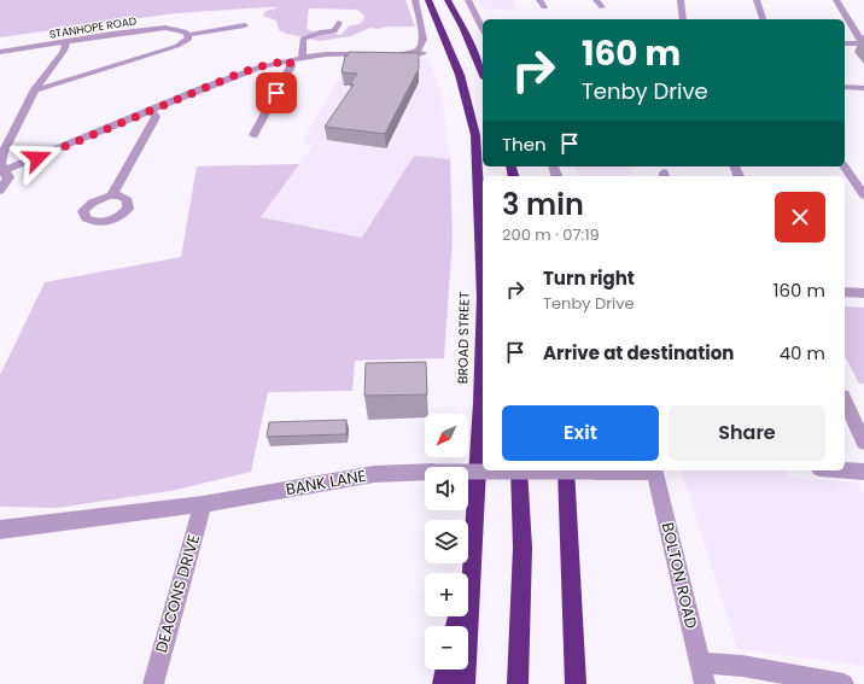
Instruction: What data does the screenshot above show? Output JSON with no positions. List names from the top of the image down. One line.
{"streets":{"highway":["BROAD STREET"],"street":["STANHOPE ROAD","BANK LANE","BOLTON ROAD","DEACONS DRIVE"]},"crossings":[["BANK LANE","BOLTON ROAD"],["BANK LANE","DEACONS DRIVE"]],"north":"bottom left","page":{"turn":["160 m","Tenby Drive"],"then":"Then","heading":["3 min","200 m · 07:19"],"list":[{"name":"Turn right","note":"Tenby Drive","value":"160 m"},{"name":"Arrive at destination","value":"40 m"}],"buttons":["Exit","Share"],"map_buttons":["+","−"]}}
